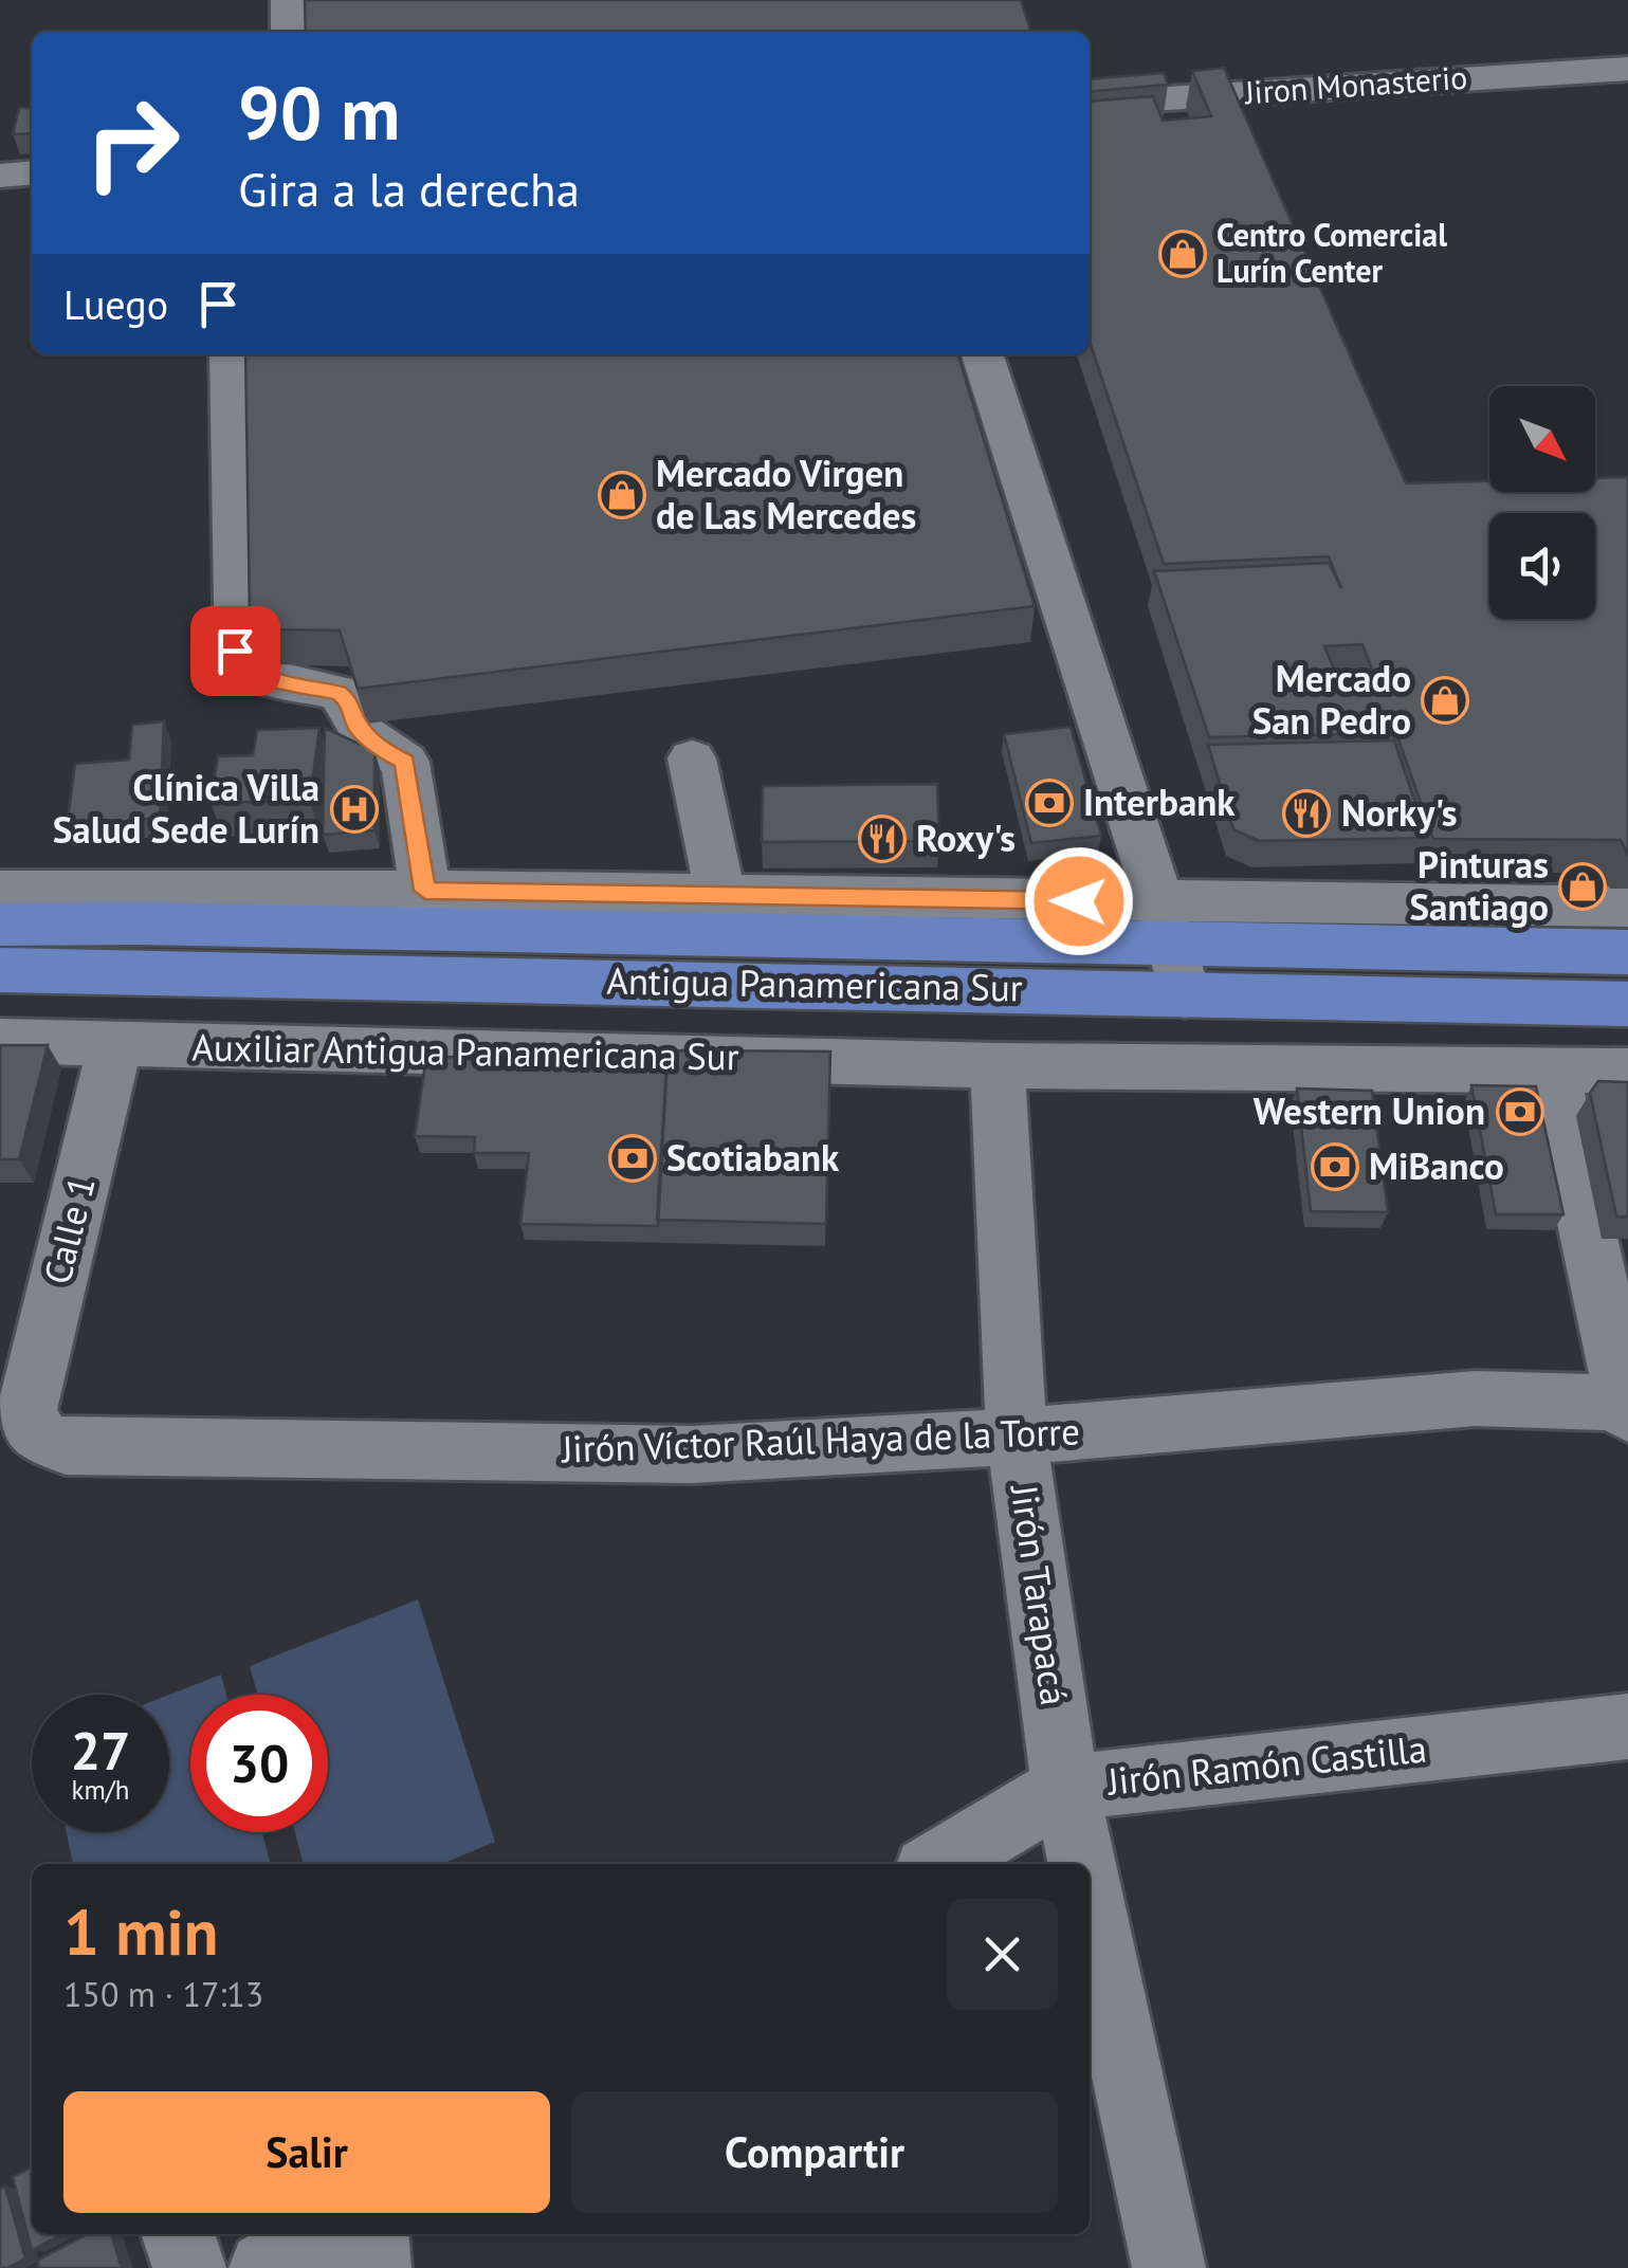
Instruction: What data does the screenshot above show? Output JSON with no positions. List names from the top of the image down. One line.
{"streets":{"main road":["Antigua Panamericana Sur"],"street":["Jiron Monasterio","Auxiliar Antigua Panamericana Sur","Calle 1","Jirón Víctor Raúl Haya de la Torre","Jirón Tarapacá","Jirón Ramón Castilla"]},"crossings":[["Auxiliar Antigua Panamericana Sur","Calle 1"],["Auxiliar Antigua Panamericana Sur","Jirón Tarapacá"],["Calle 1","Jirón Víctor Raúl Haya de la Torre"],["Jirón Víctor Raúl Haya de la Torre","Jirón Tarapacá"],["Jirón Tarapacá","Jirón Ramón Castilla"]],"places":{"shop":["Centro Comercial Lurín Center","Mercado Virgen de Las Mercedes","Mercado San Pedro","Pinturas Santiago"],"bank":["Interbank","Western Union","Scotiabank","MiBanco"],"hospital":["Clínica Villa Salud Sede Lurín"],"restaurant":["Norky's","Roxy's"]},"north":"bottom right","page":{"turn":["90 m","Gira a la derecha"],"then":"Luego","speed":"27 km/h","limit":"30","heading":["1 min","150 m · 17:13"],"buttons":["Salir","Compartir"]}}
